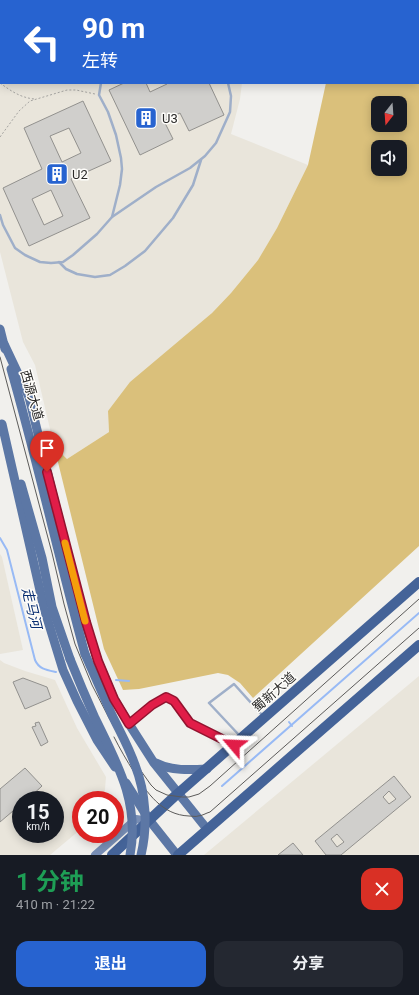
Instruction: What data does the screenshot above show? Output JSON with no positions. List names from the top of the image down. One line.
{"streets":{"highway":["蜀新大道"],"main road":["西源大道"]},"water":["走马河"],"places":{"building":["U3","U2"]},"north":"bottom","page":{"turn":["90 m","左转"],"speed":"15 km/h","limit":"20","heading":["1 分钟","410 m · 21:22"],"buttons":["退出","分享"]}}
